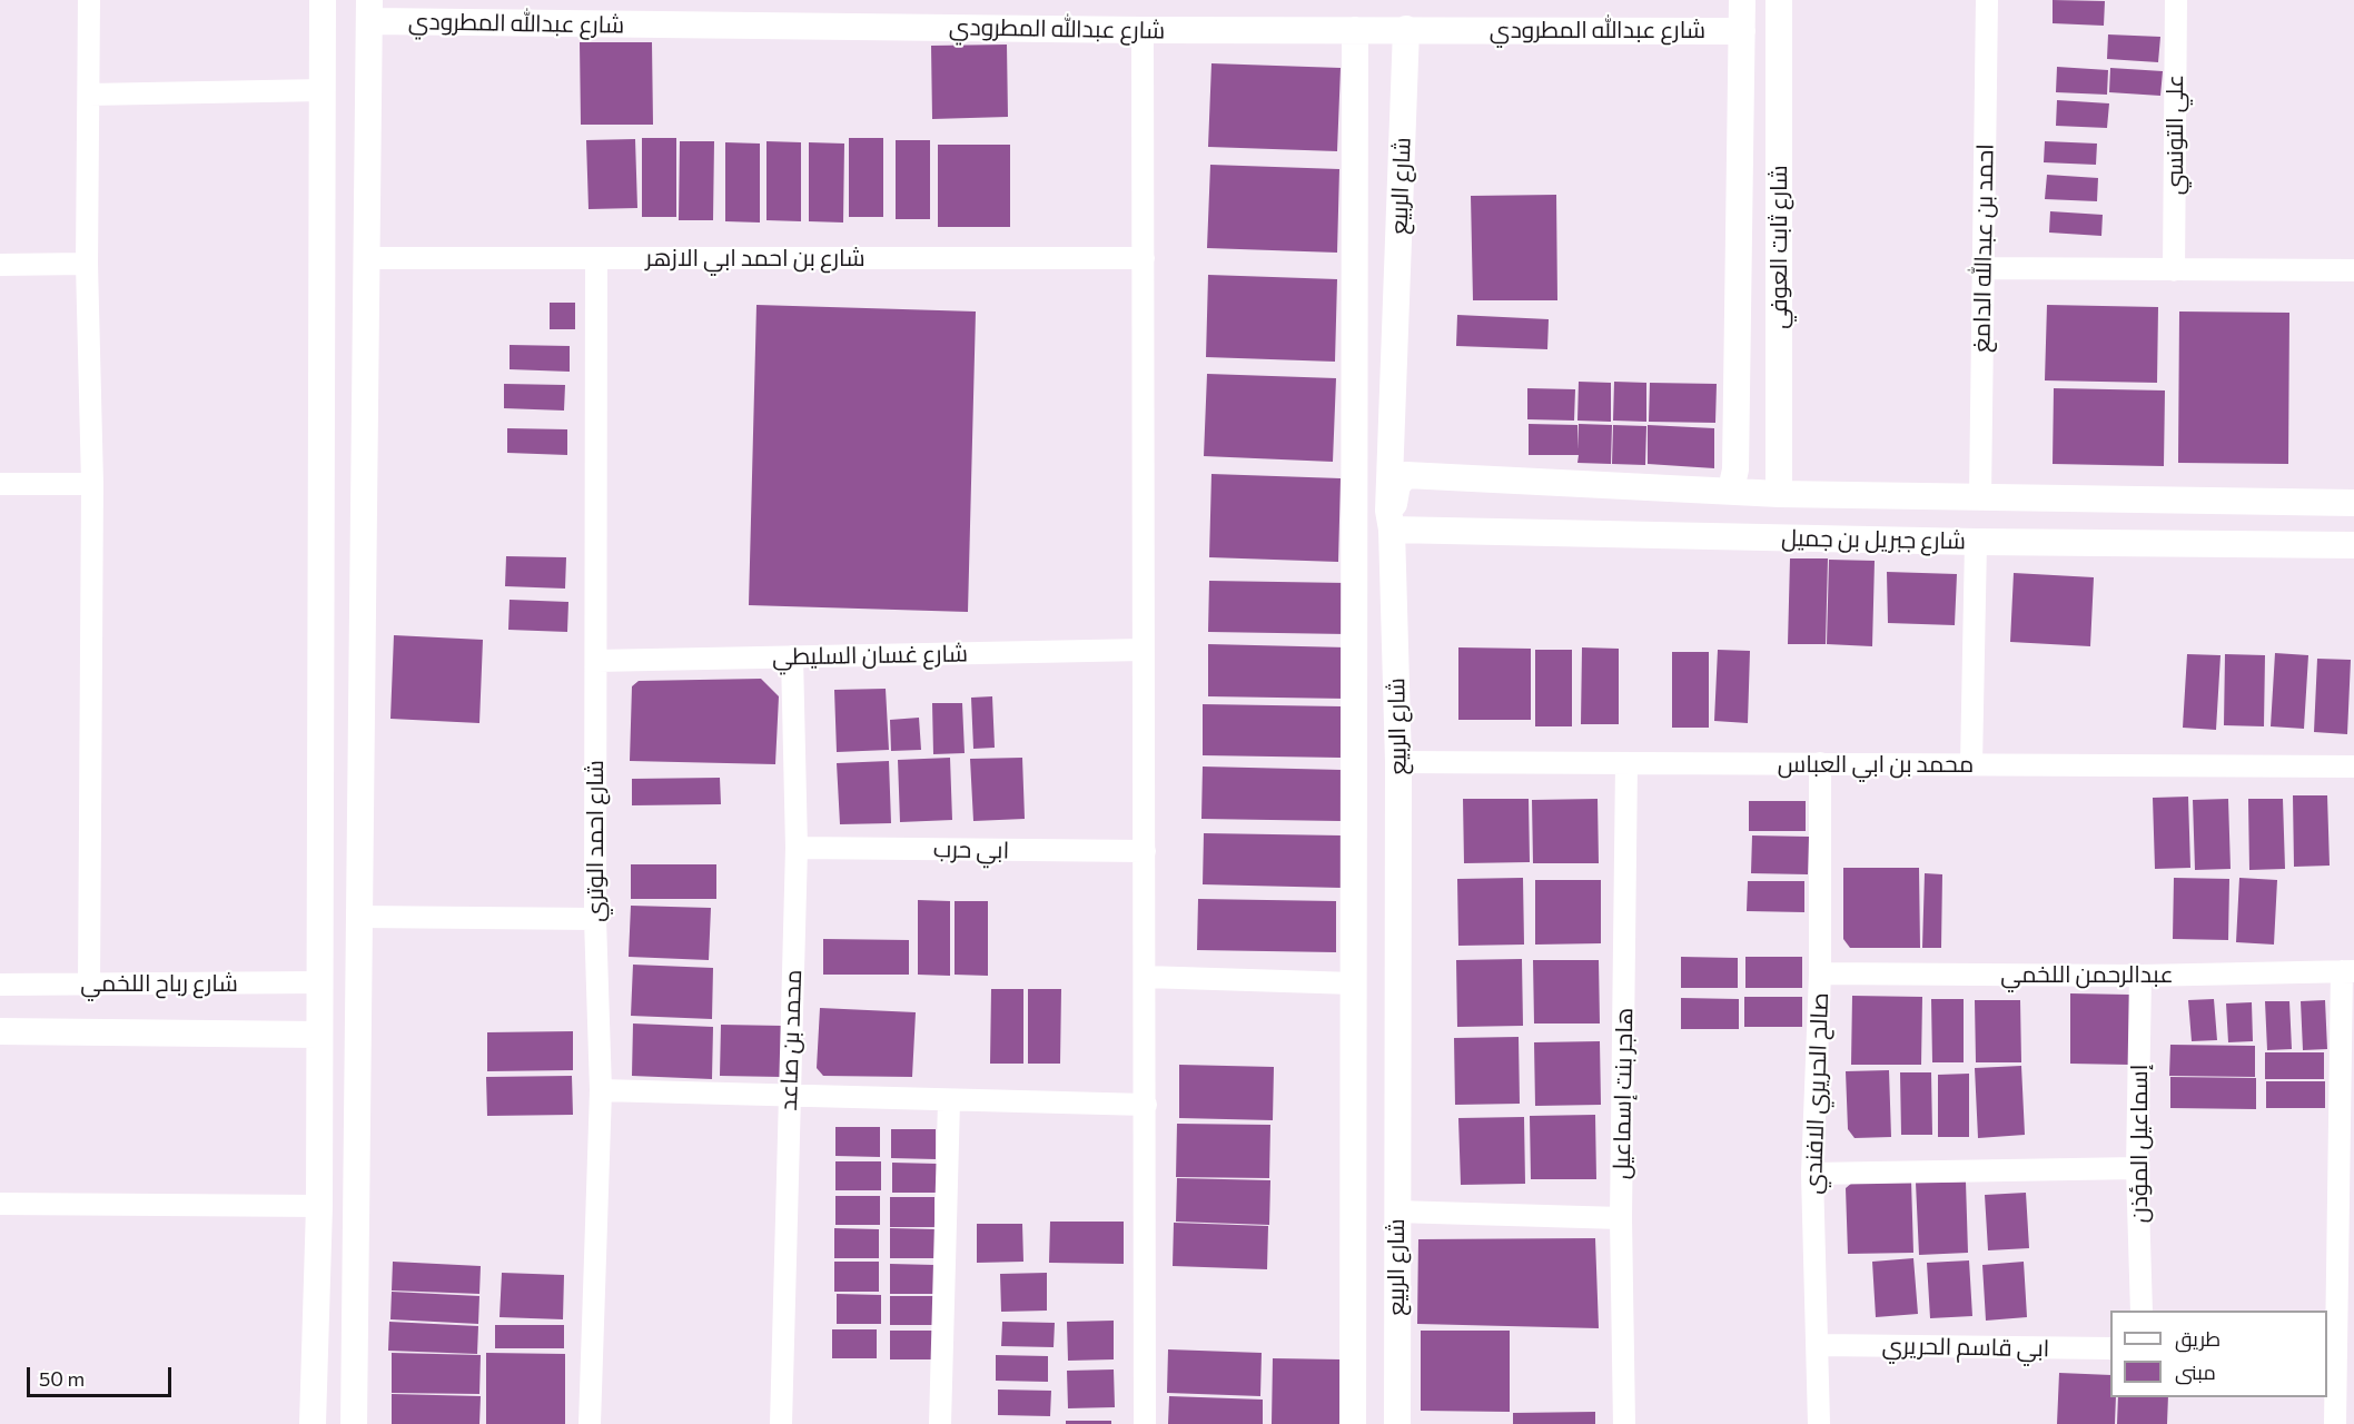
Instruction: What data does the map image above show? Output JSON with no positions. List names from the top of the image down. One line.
{"streets":{"street":["شارع عبدالله المطرودي","علي التونسي","شارع الربيع","شارع ثابت العوفي","احمد بن عبدالله الدامغ","شارع بن احمد ابي الازهر","شارع جبريل بن جميل","شارع غسان السليطي","محمد بن ابي العباس","شارع احمد الوتري","ابي حرب","عبدالرحمن اللخمي","شارع رباح اللخمي","محمد بن صاعد","هاجر بنت إسماعيل","صالح الحريري الافندي","إسماعيل المؤذن","ابي قاسم الحريري"]},"crossings":[["شارع عبدالله المطرودي","شارع الربيع"],["شارع عبدالله المطرودي","شارع ثابت العوفي"],["شارع الربيع","شارع جبريل بن جميل"],["شارع الربيع","محمد بن ابي العباس"],["شارع ثابت العوفي","شارع جبريل بن جميل"],["احمد بن عبدالله الدامغ","شارع جبريل بن جميل"],["شارع بن احمد ابي الازهر","شارع احمد الوتري"],["شارع غسان السليطي","شارع احمد الوتري"],["شارع غسان السليطي","محمد بن صاعد"],["محمد بن ابي العباس","هاجر بنت إسماعيل"],["محمد بن ابي العباس","صالح الحريري الافندي"],["ابي حرب","محمد بن صاعد"],["عبدالرحمن اللخمي","صالح الحريري الافندي"],["عبدالرحمن اللخمي","إسماعيل المؤذن"],["صالح الحريري الافندي","ابي قاسم الحريري"]],"legend":["طريق","مبنى"],"scale_bar":"50 m"}
